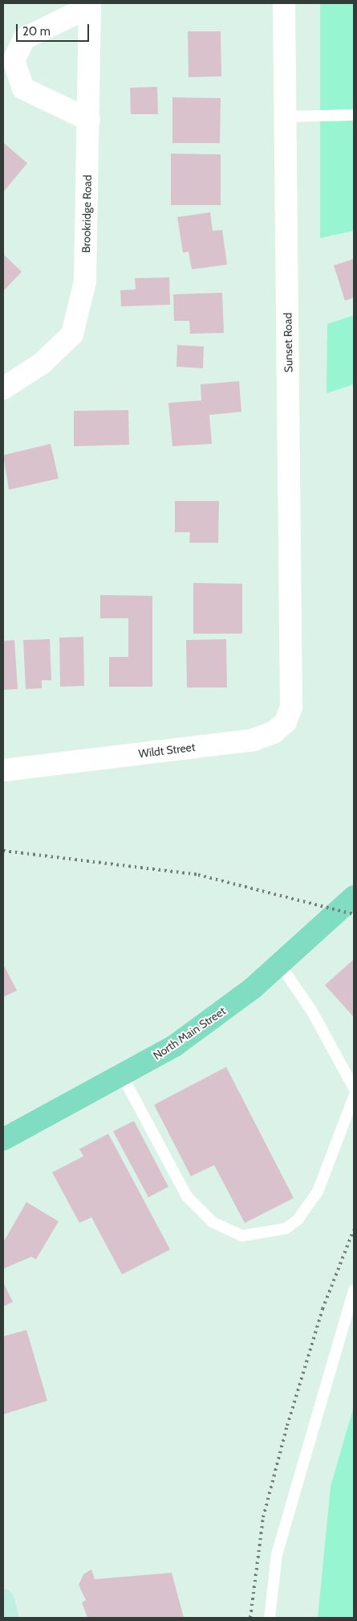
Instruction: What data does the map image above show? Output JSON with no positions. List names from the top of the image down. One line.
{"streets":{"main road":["North Main Street"],"street":["Brookridge Road","Sunset Road","Wildt Street"]},"crossings":[["Sunset Road","Wildt Street"]],"scale_bar":"20 m"}
